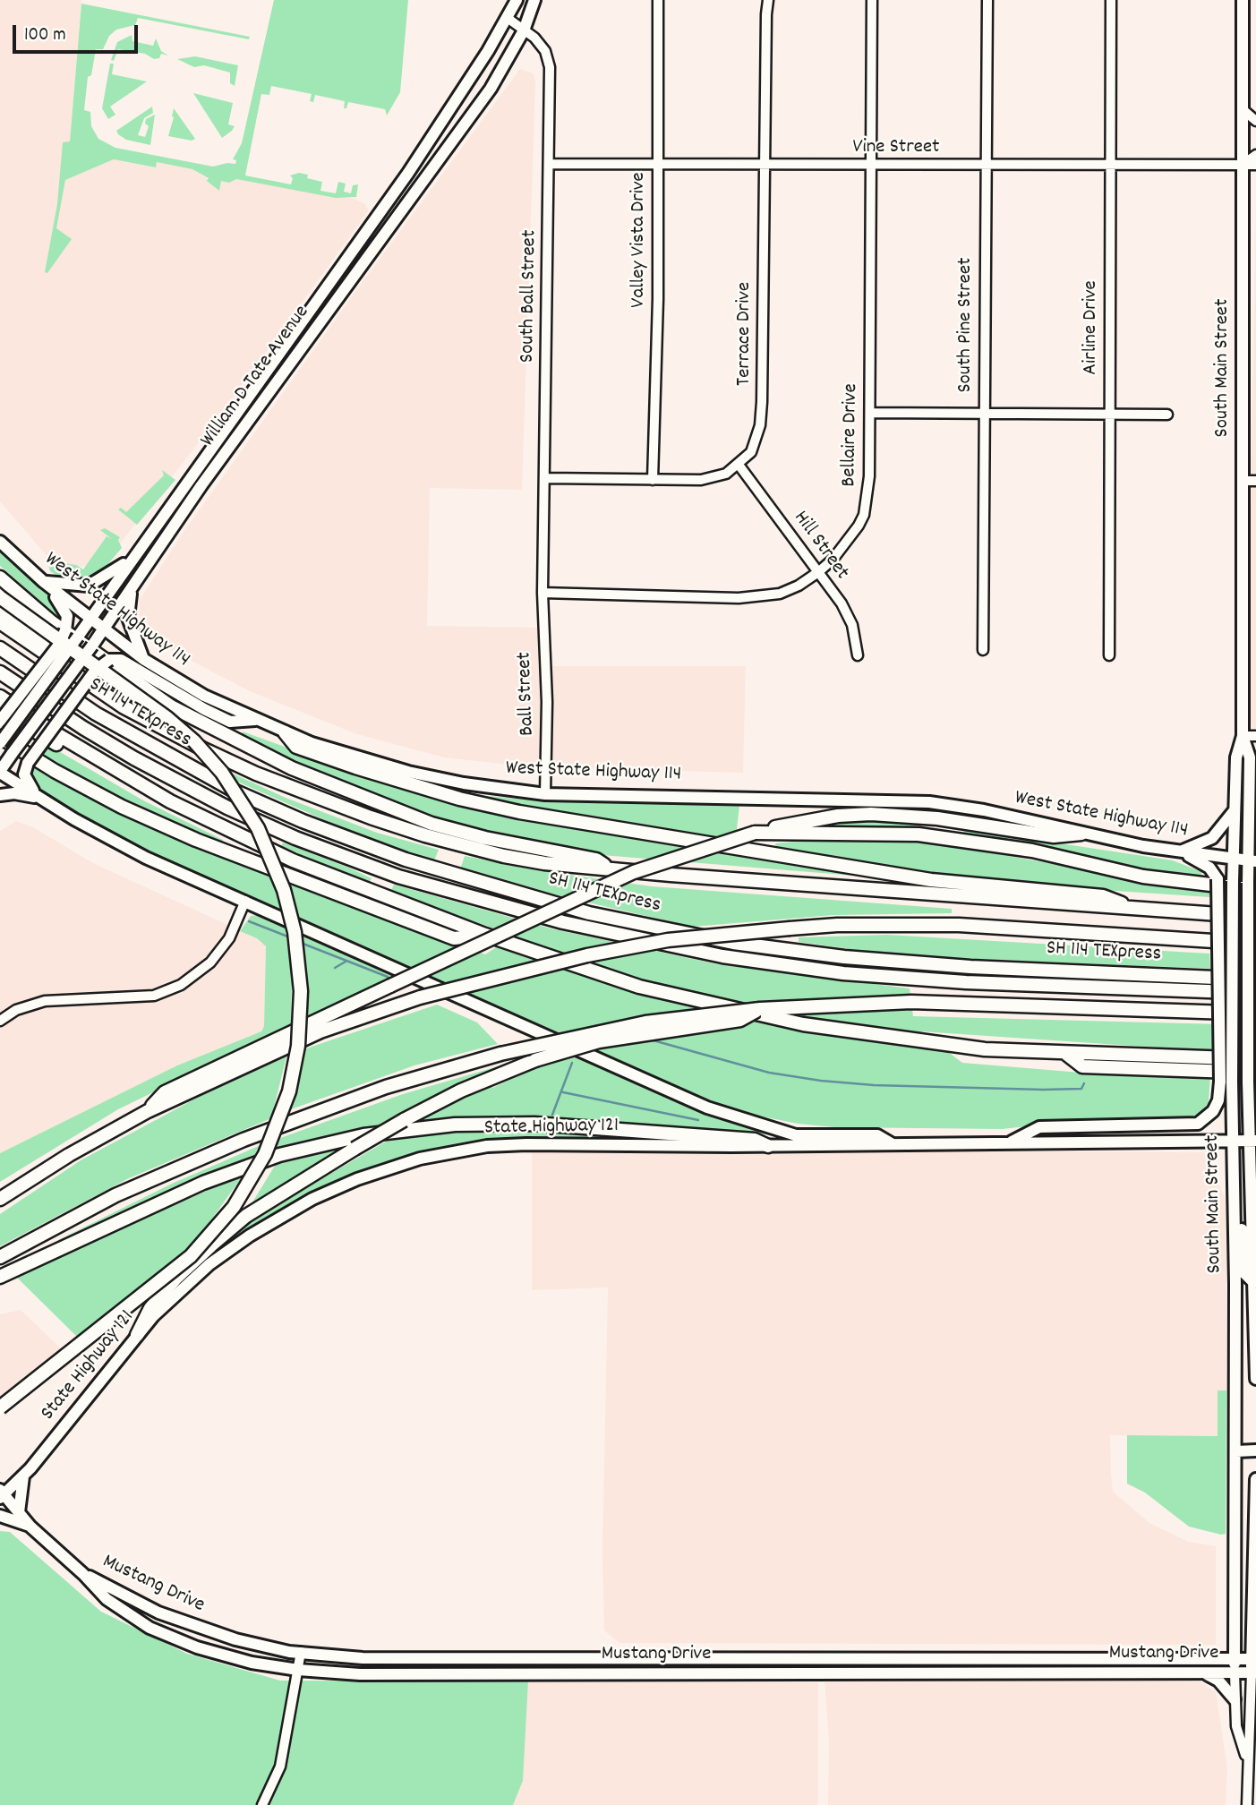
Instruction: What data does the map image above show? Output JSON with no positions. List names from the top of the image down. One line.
{"streets":{"highway":["SH 114 TEXpress"],"main road":["South Main Street","William D Tate Avenue","West State Highway 114","State Highway 121","Mustang Drive"],"street":["Vine Street","Valley Vista Drive","South Ball Street","South Pine Street","Airline Drive","Terrace Drive","Bellaire Drive","Hill Street","Ball Street"]},"crossings":[["Vine Street","Valley Vista Drive"],["Vine Street","South Ball Street"],["Vine Street","South Pine Street"],["Vine Street","Airline Drive"],["Vine Street","Terrace Drive"],["Vine Street","South Main Street"],["Vine Street","Bellaire Drive"],["Valley Vista Drive","Terrace Drive"],["South Ball Street","Terrace Drive"],["South Ball Street","William D Tate Avenue"],["South Ball Street","Bellaire Drive"],["South Ball Street","Ball Street"],["Terrace Drive","Hill Street"],["South Main Street","West State Highway 114"],["South Main Street","Mustang Drive"],["William D Tate Avenue","West State Highway 114"],["Bellaire Drive","Hill Street"],["Bellaire Drive","Ball Street"],["West State Highway 114","Ball Street"],["State Highway 121","Mustang Drive"]],"scale_bar":"100 m"}
